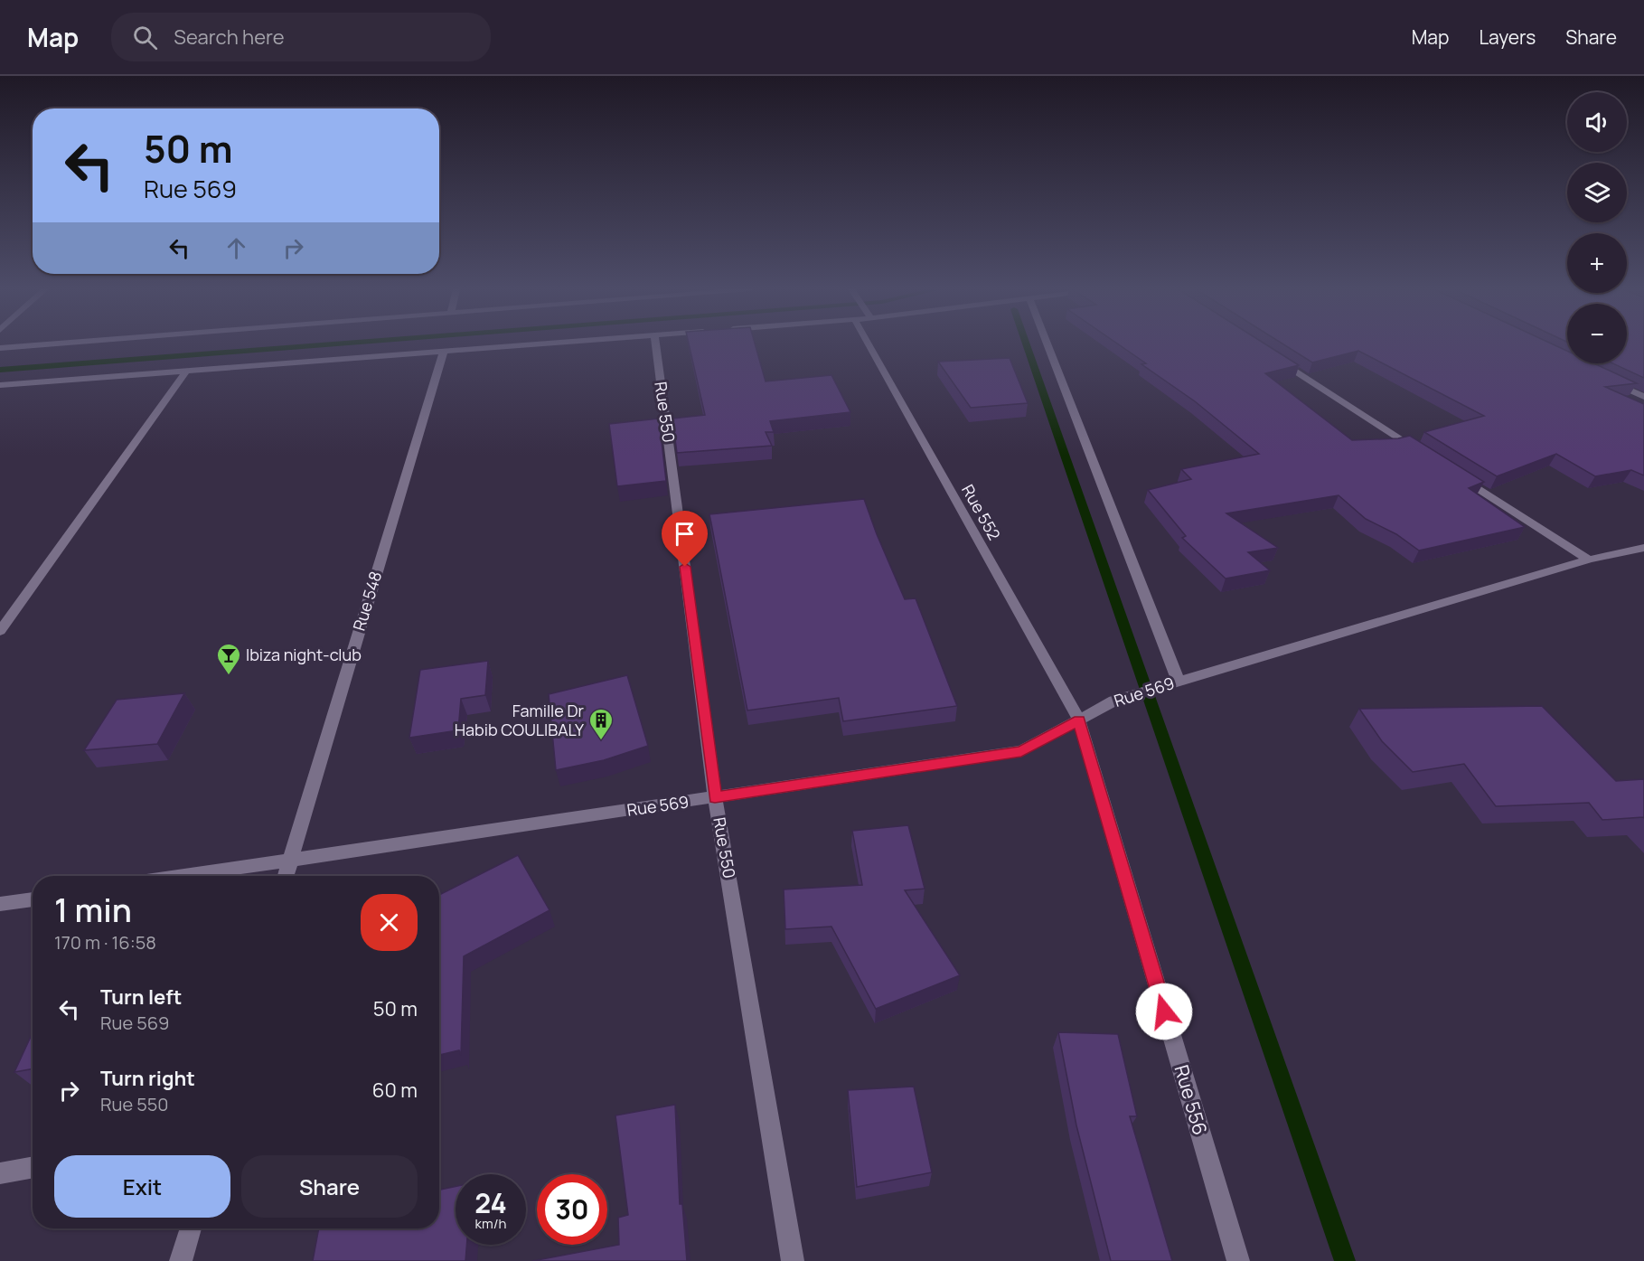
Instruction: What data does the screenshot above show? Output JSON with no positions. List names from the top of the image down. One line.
{"streets":{"street":["Rue 550","Rue 552","Rue 548","Rue 569","Rue 556"]},"crossings":[["Rue 550","Rue 569"],["Rue 552","Rue 569"],["Rue 552","Rue 556"],["Rue 548","Rue 569"],["Rue 569","Rue 556"]],"places":{"bar":["Ibiza night-club"],"building":["Famille Dr Habib COULIBALY"]},"page":{"header":"Map","search":"Search here","nav":["Map","Layers","Share"],"map_buttons":["+","−"],"turn":["50 m","Rue 569"],"heading":["1 min","170 m · 16:58"],"list":[{"name":"Turn left","note":"Rue 569","value":"50 m"},{"name":"Turn right","note":"Rue 550","value":"60 m"}],"buttons":["Exit","Share"],"speed":"24 km/h","limit":"30"}}
